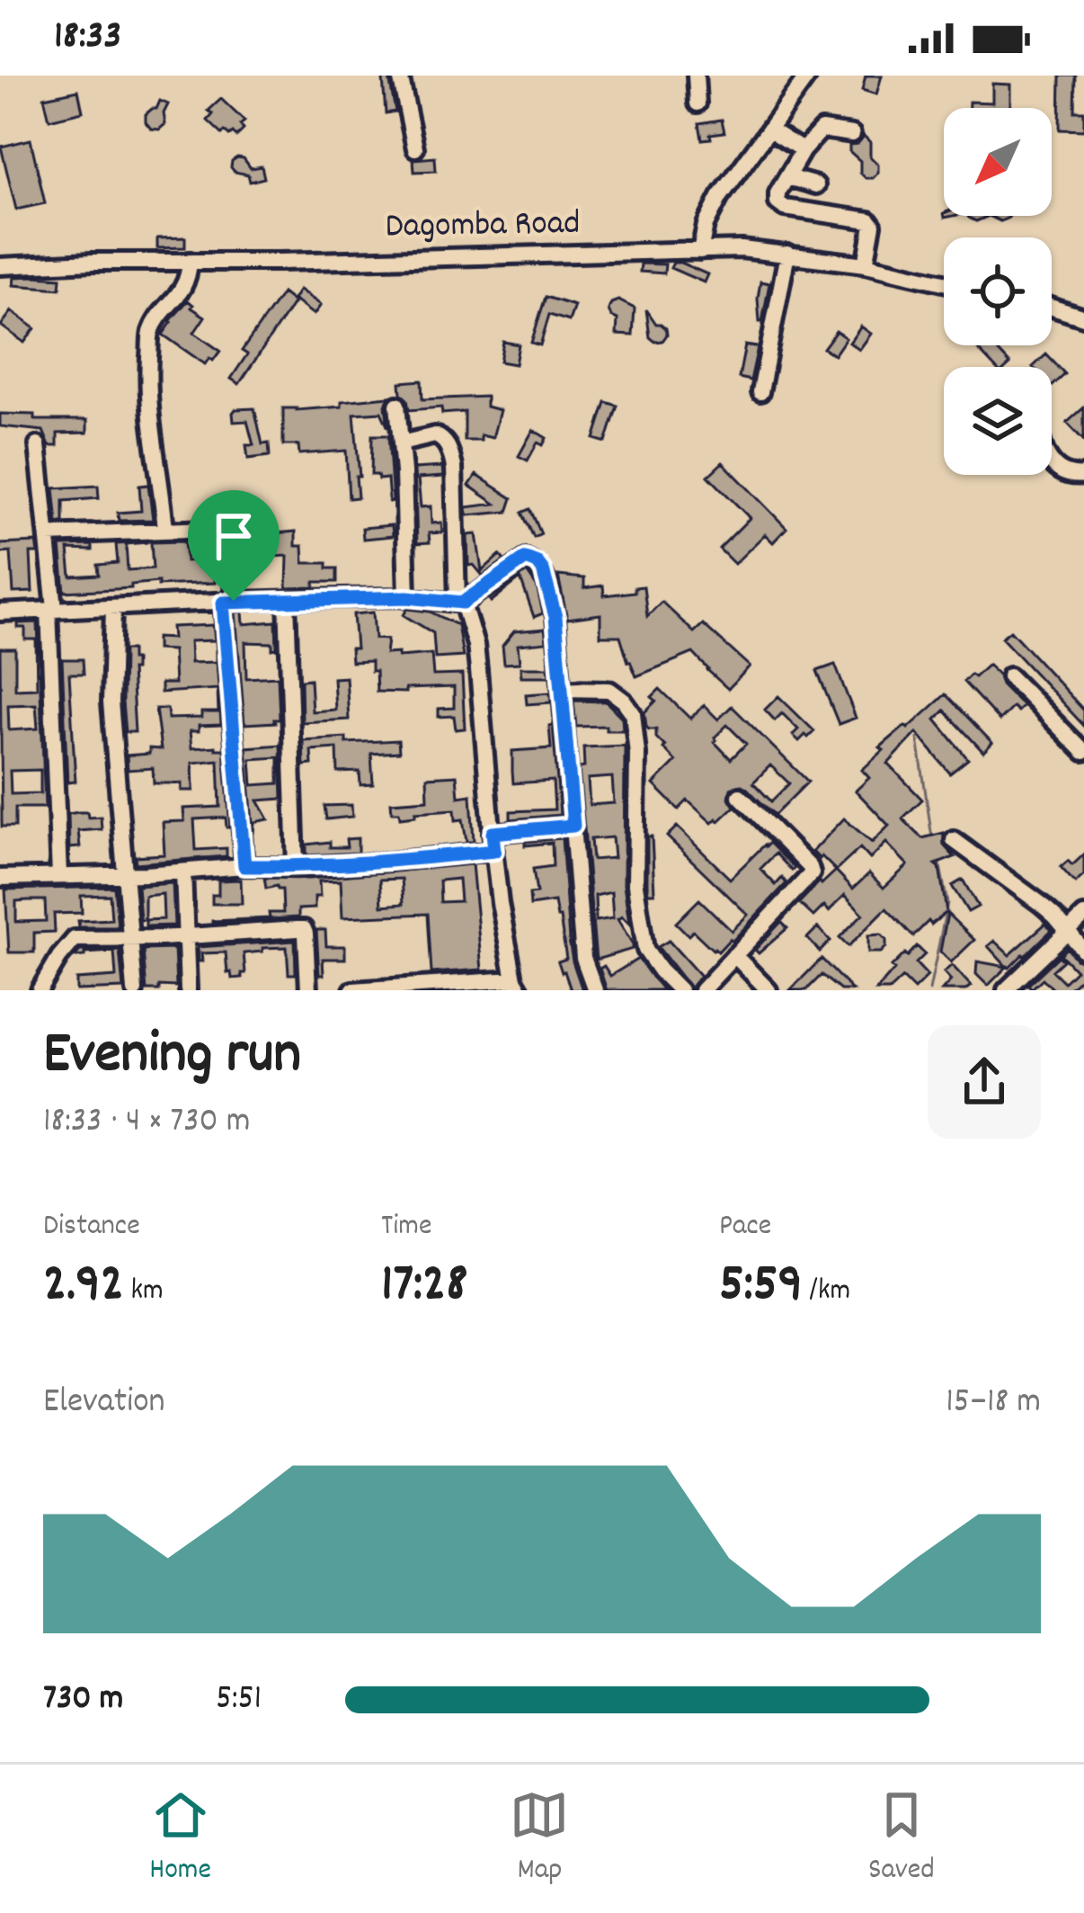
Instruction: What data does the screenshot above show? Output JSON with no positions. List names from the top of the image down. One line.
{"streets":{"street":["Dagomba Road"]},"north":"bottom left","page":{"status":"18:33","heading":["Evening run","18:33 · 4 × 730 m"],"stats":[["Distance","2.92 km"],["Time","17:28"],["Pace","5:59 /km"]],"chart":["Elevation","15–18 m"],"list":[{"name":"730 m","note":"5:51"}],"tabs":["Home","Map","Saved"]}}
